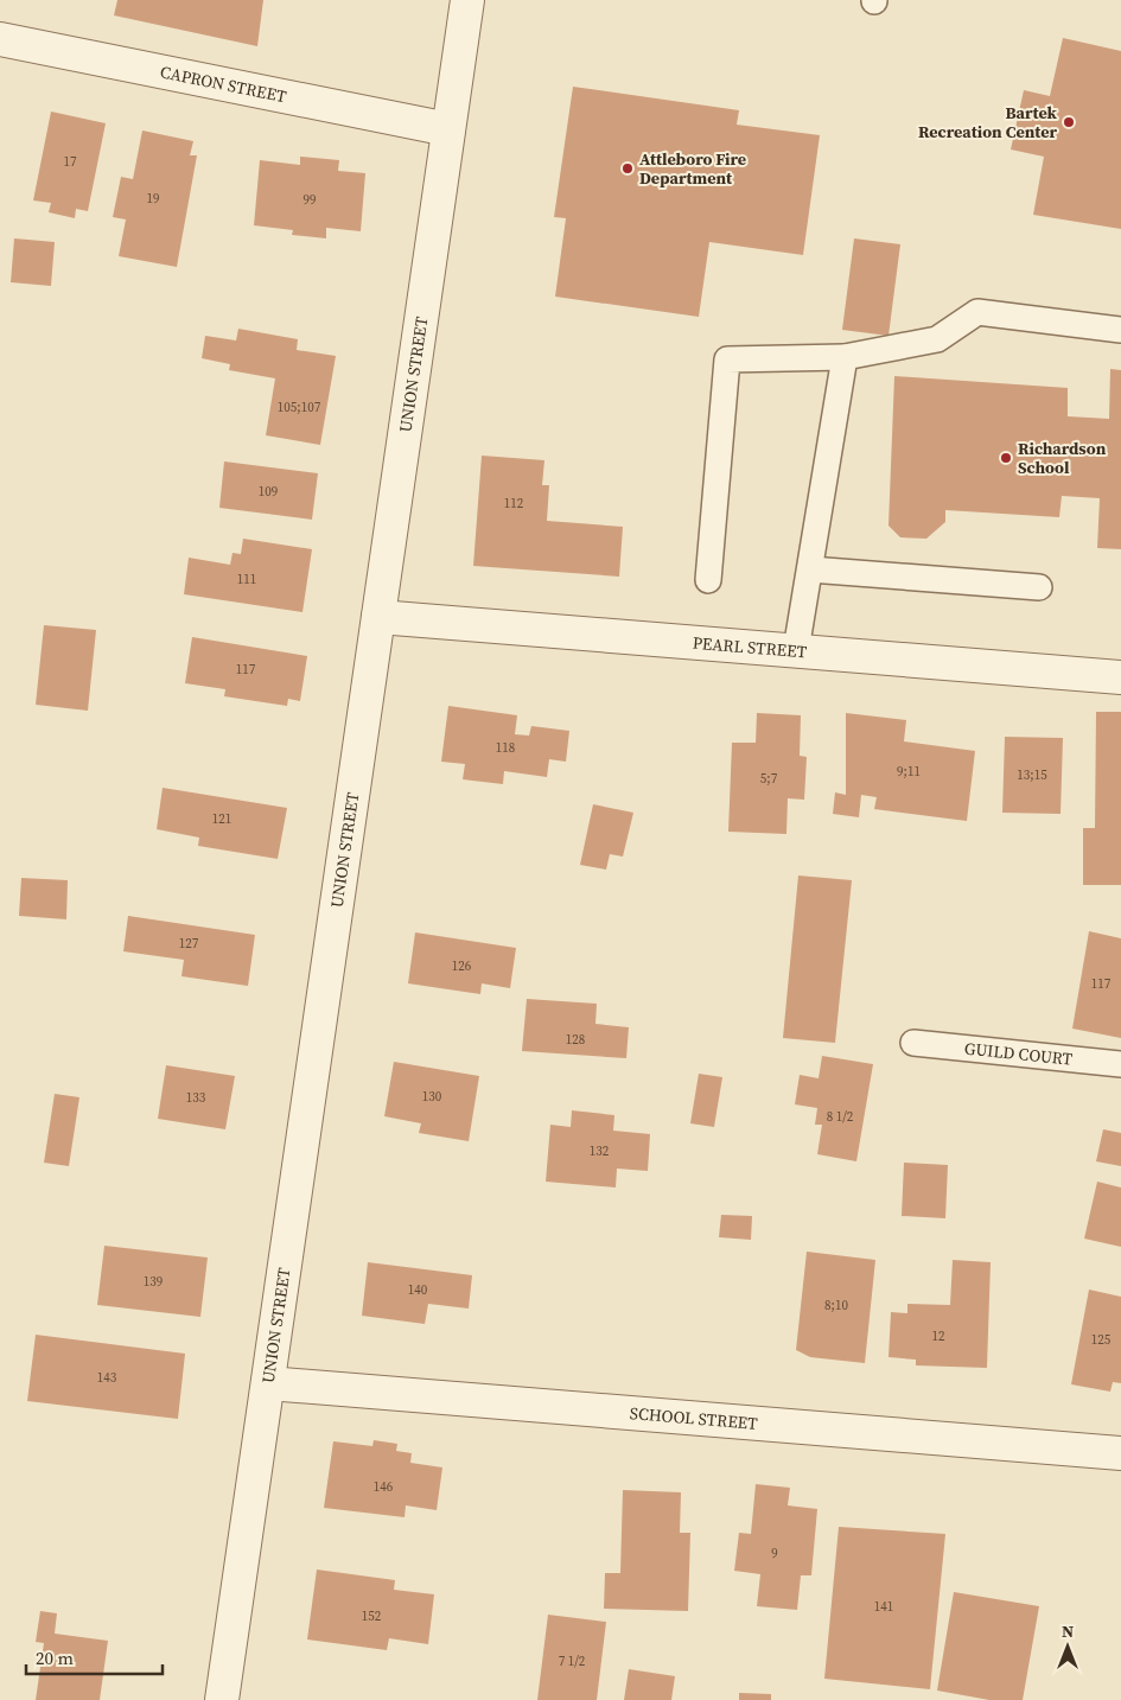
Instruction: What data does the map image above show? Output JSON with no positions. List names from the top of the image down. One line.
{"streets":{"street":["CAPRON STREET","UNION STREET","PEARL STREET","SCHOOL STREET"],"lane":["GUILD COURT"]},"crossings":[["CAPRON STREET","UNION STREET"],["UNION STREET","PEARL STREET"],["UNION STREET","SCHOOL STREET"]],"places":["Bartek Recreation Center","Attleboro Fire Department","Richardson School"],"house_numbers":["17","19","99","105;107","109","112","111","117","118","9;11","13;15","5;7","121","127","126","117","128","130","133","8 1/2","132","139","140","8;10","12","125","143","146","9","141","152","7 1/2"],"scale_bar":"20 m","north":"top"}
